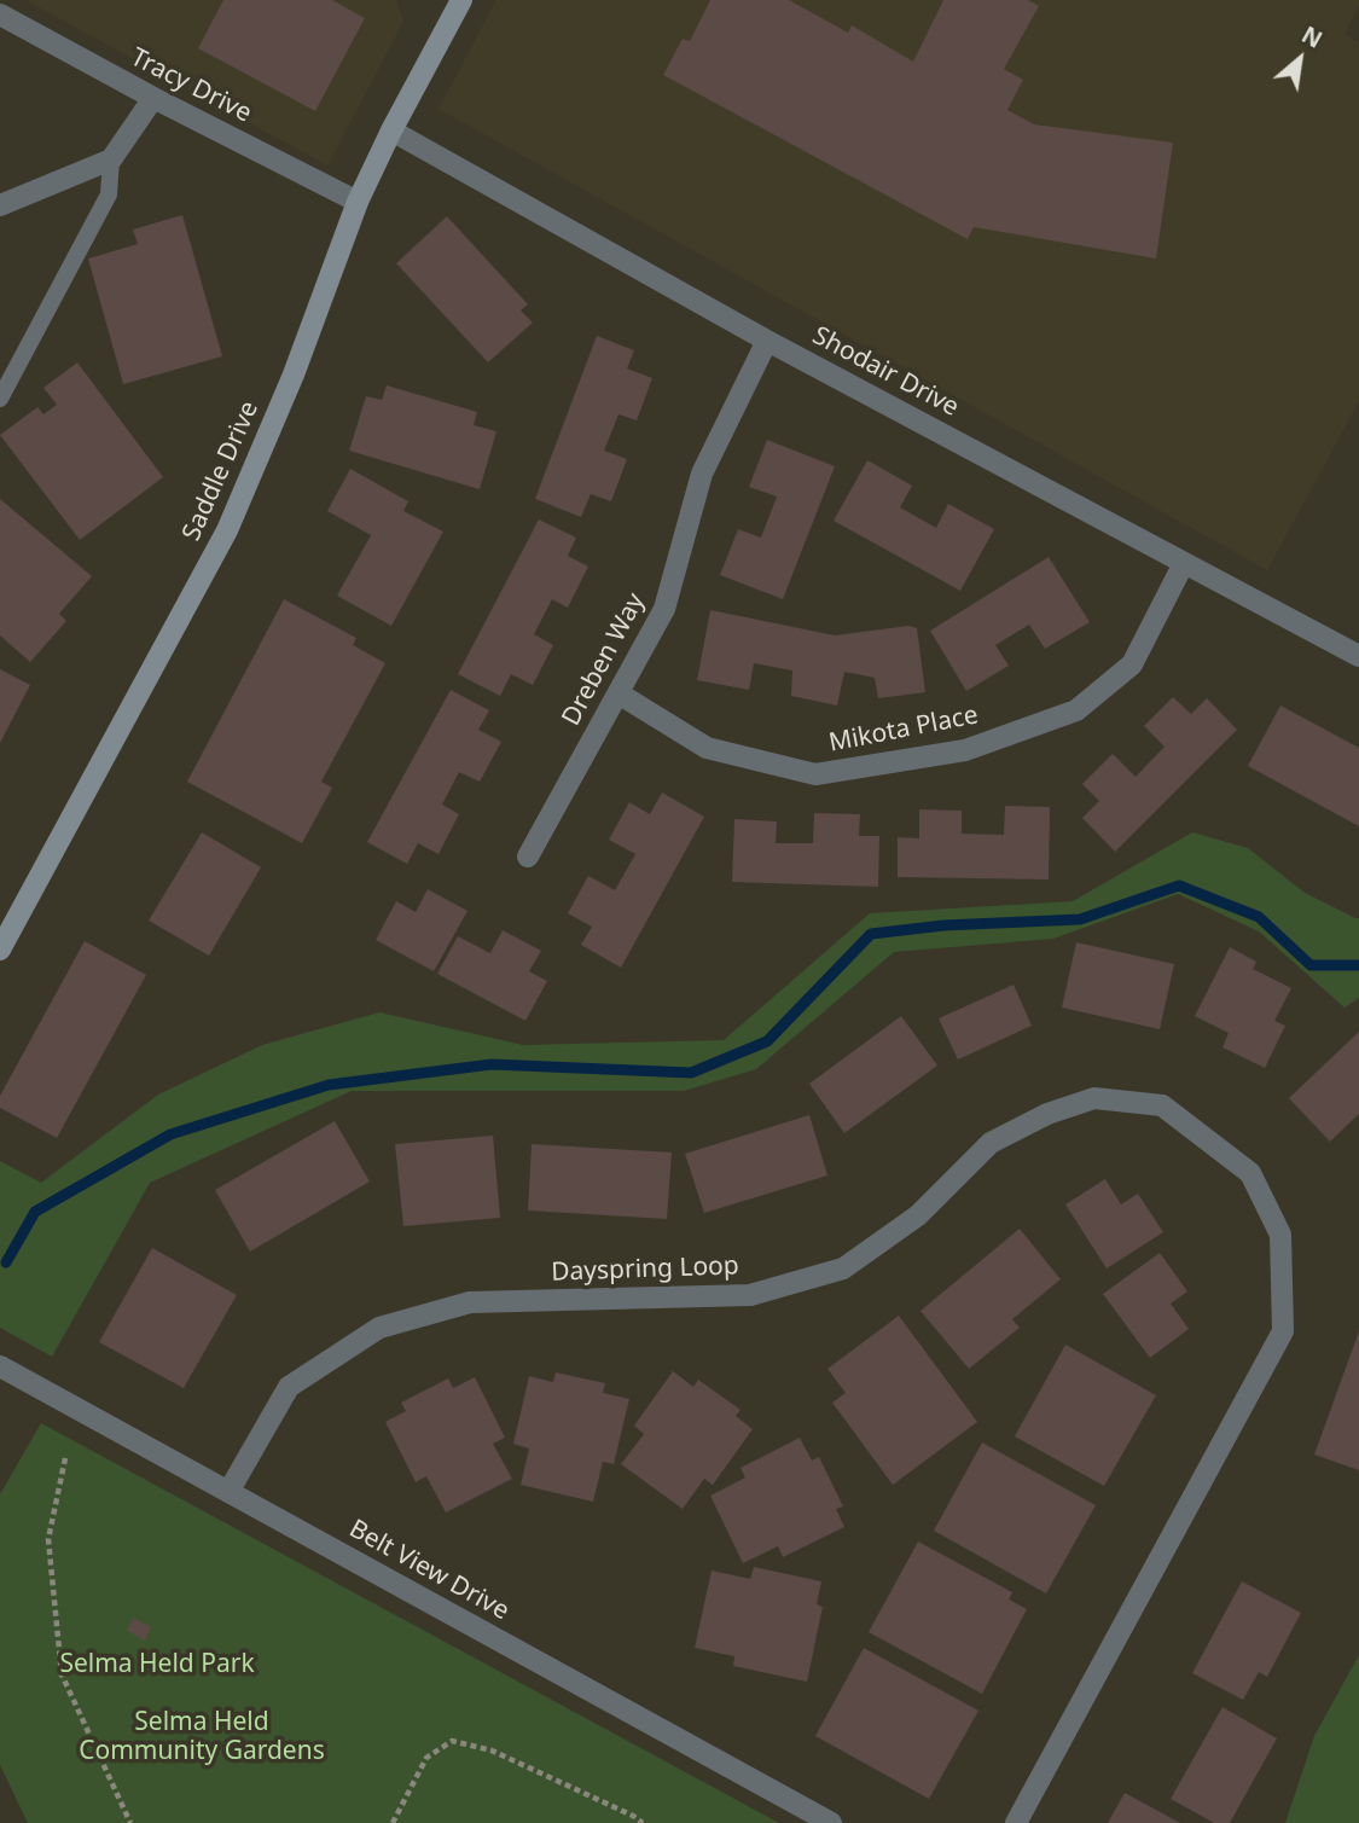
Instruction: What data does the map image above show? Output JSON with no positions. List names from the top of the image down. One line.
{"streets":{"street":["Tracy Drive","Shodair Drive","Saddle Drive","Dreben Way","Mikota Place","Dayspring Loop","Belt View Drive"]},"crossings":[["Tracy Drive","Saddle Drive"],["Shodair Drive","Saddle Drive"],["Shodair Drive","Dreben Way"],["Shodair Drive","Mikota Place"],["Dreben Way","Mikota Place"],["Dayspring Loop","Belt View Drive"]],"parks":["Selma Held Park","Selma Held Community Gardens"],"north":"top right"}
